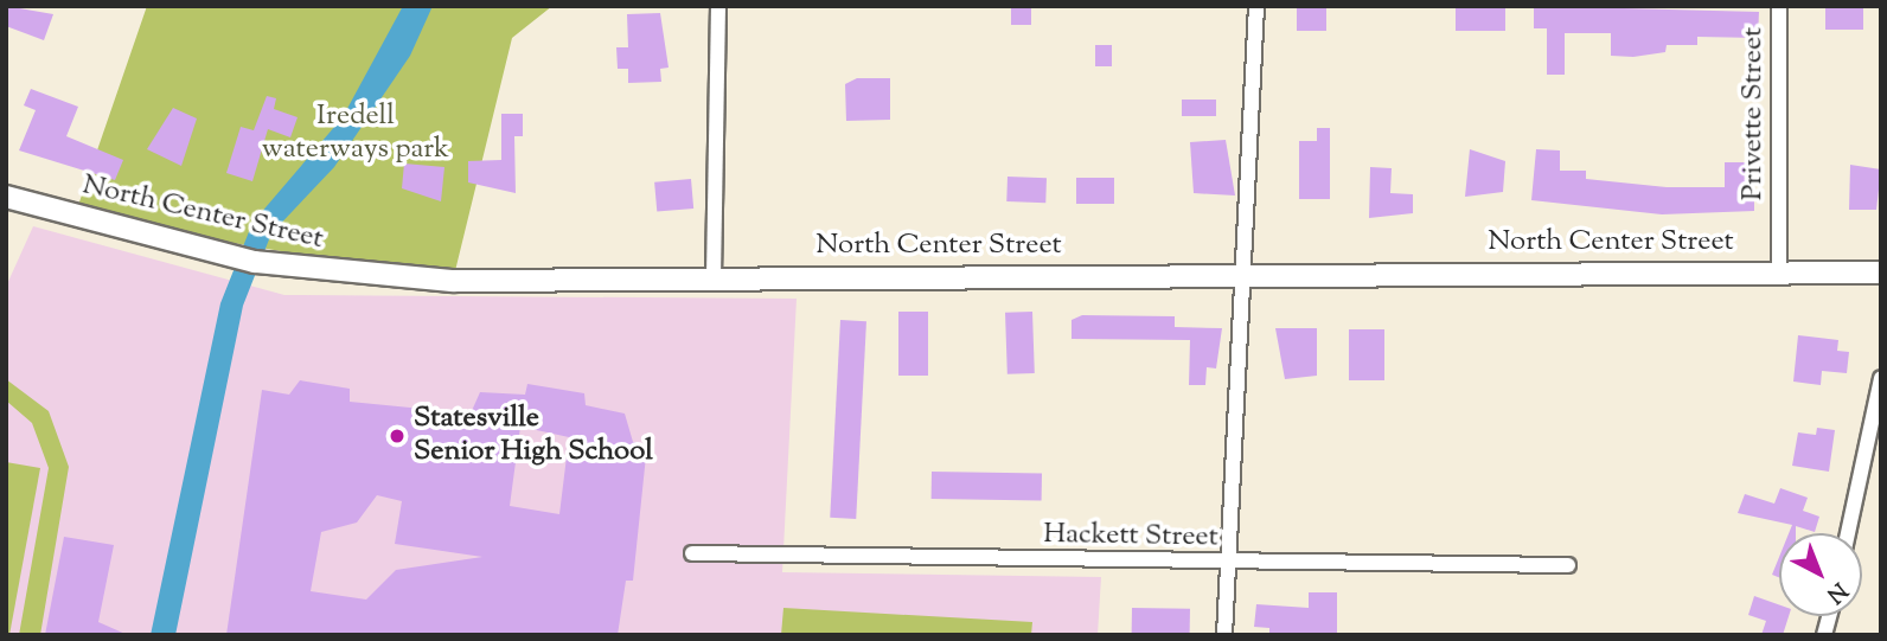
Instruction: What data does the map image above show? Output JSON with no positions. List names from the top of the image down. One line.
{"streets":{"main road":["North Center Street"],"street":["Privette Street","Hackett Street"]},"crossings":[["Privette Street","North Center Street"]],"parks":["Iredell waterways park"],"places":["Statesville Senior High School"],"north":"bottom right"}
